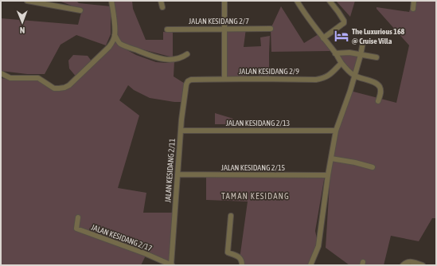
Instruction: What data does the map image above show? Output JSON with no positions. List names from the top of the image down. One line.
{"streets":{"street":["JALAN KESIDANG 2/7","JALAN KESIDANG 2/9","JALAN KESIDANG 2/13","JALAN KESIDANG 2/15","JALAN KESIDANG 2/11","JALAN KESIDANG 2/17"]},"crossings":[["JALAN KESIDANG 2/9","JALAN KESIDANG 2/11"],["JALAN KESIDANG 2/13","JALAN KESIDANG 2/11"],["JALAN KESIDANG 2/15","JALAN KESIDANG 2/11"],["JALAN KESIDANG 2/11","JALAN KESIDANG 2/17"]],"districts":["TAMAN KESIDANG"],"places":{"hotel":["The Luxurious 168 @ Cruise Villa"]},"north":"bottom"}
